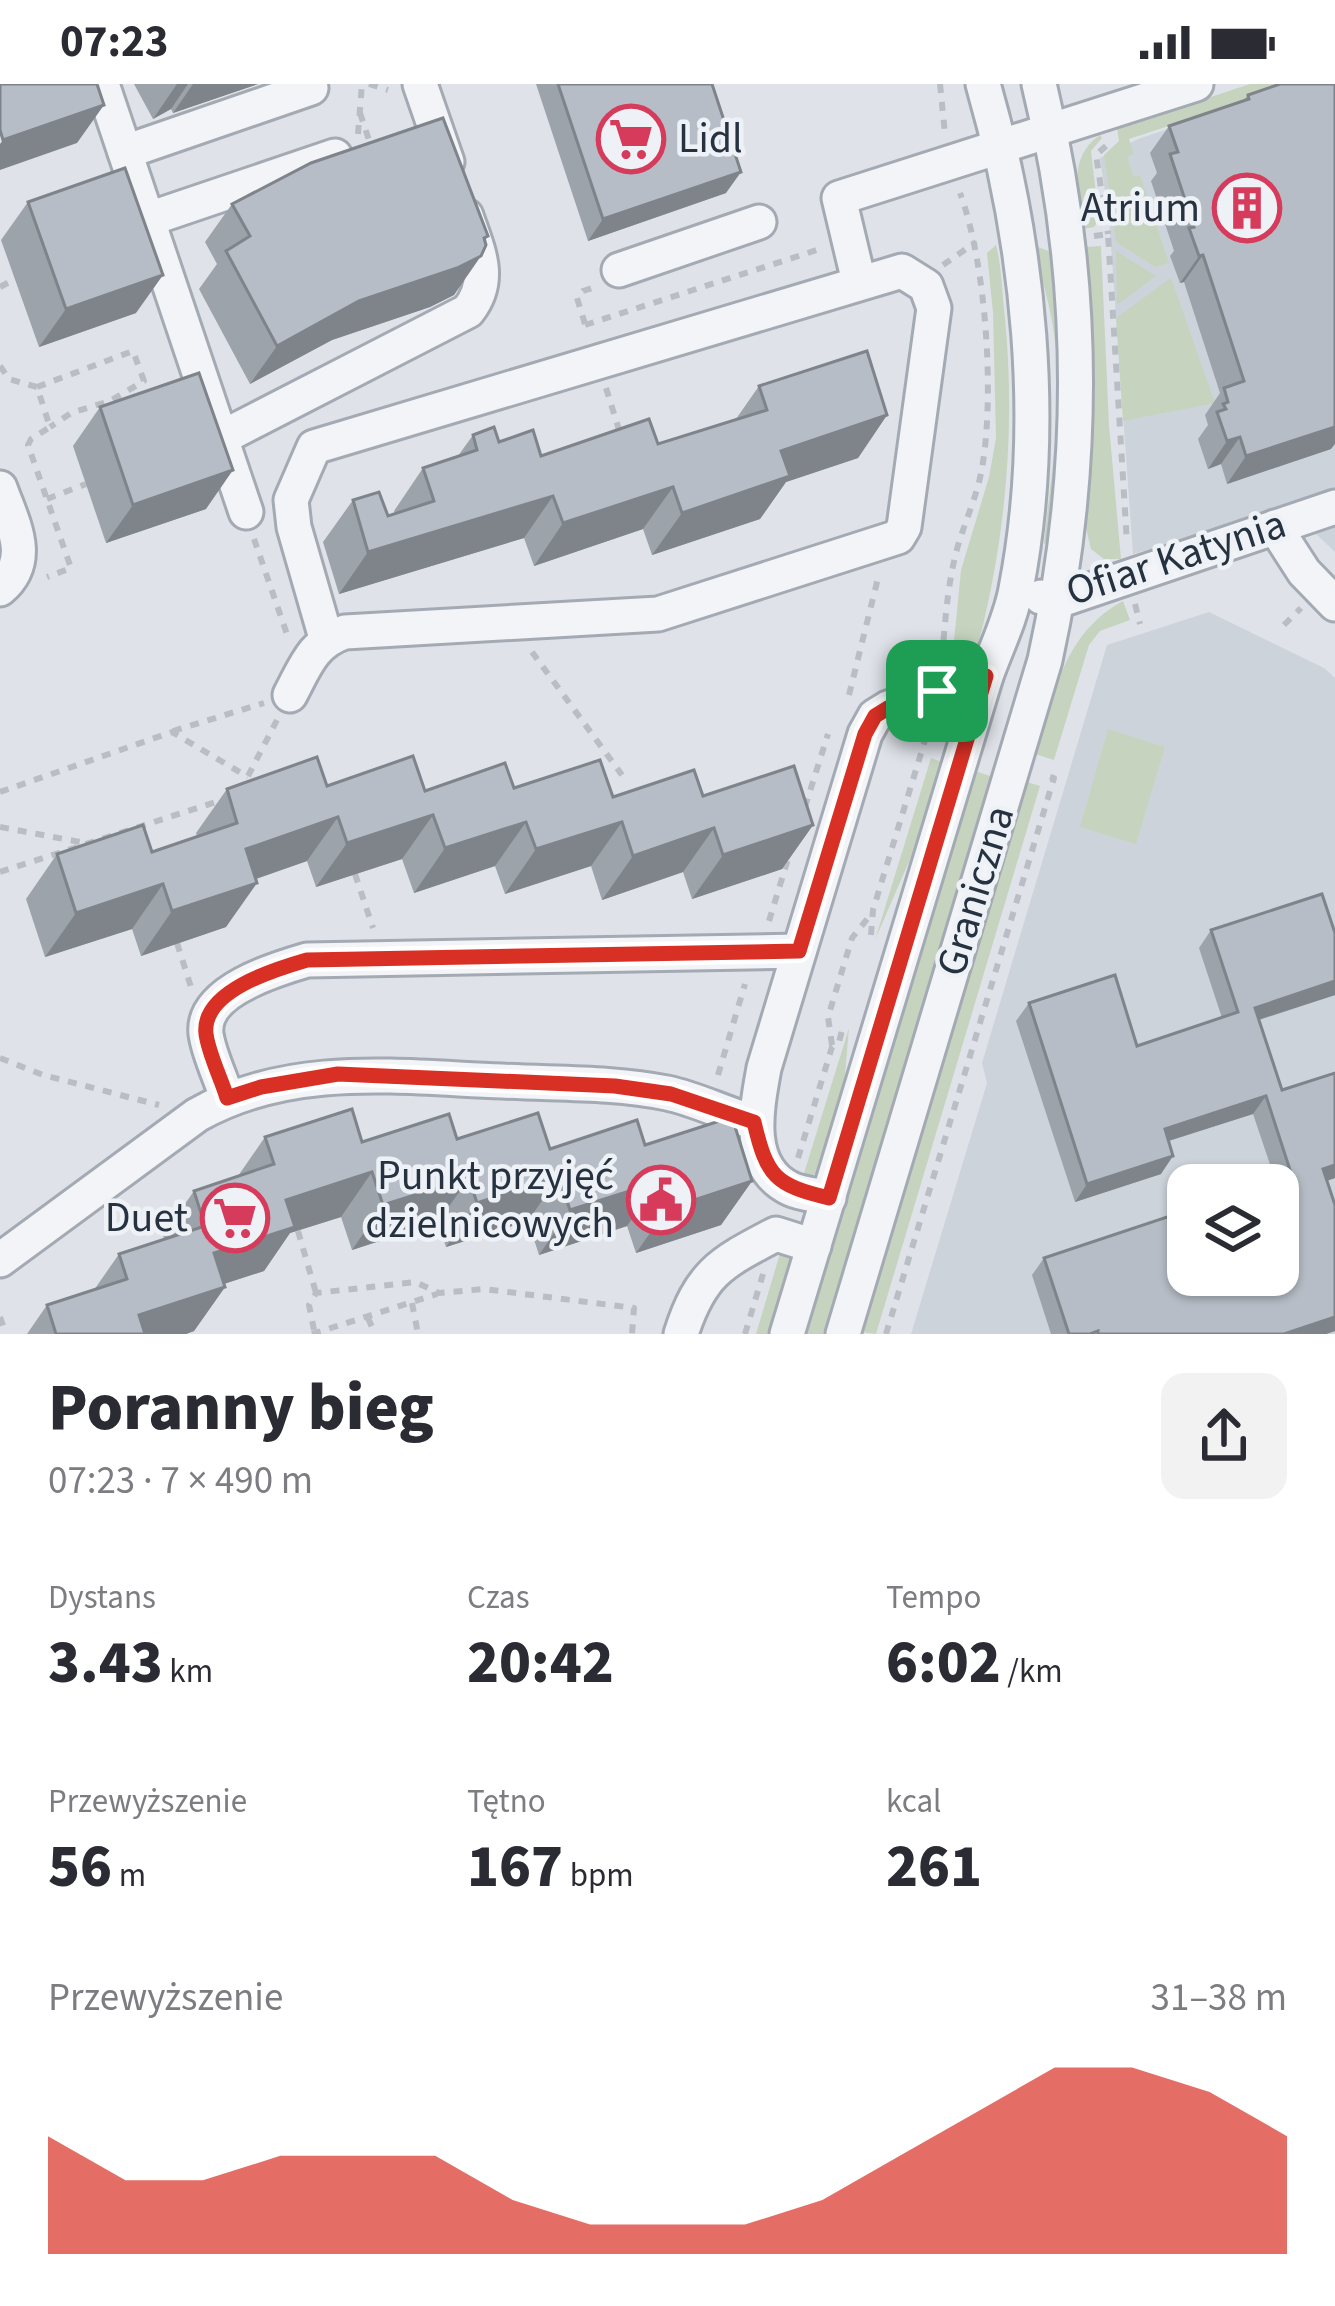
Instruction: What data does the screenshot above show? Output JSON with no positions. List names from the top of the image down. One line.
{"streets":{"street":["Ofiar Katynia","Graniczna"]},"crossings":[["Ofiar Katynia","Graniczna"]],"places":{"supermarket":["Lidl","Duet"],"building":["Atrium"],"public building":["Punkt przyjęć dzielnicowych"]},"page":{"status":"07:23","heading":["Poranny bieg","07:23 · 7 × 490 m"],"stats":[["Dystans","3.43 km"],["Czas","20:42"],["Tempo","6:02 /km"],["Przewyższenie","56 m"],["Tętno","167 bpm"],["kcal","261"]],"chart":["Przewyższenie","31–38 m"]}}
